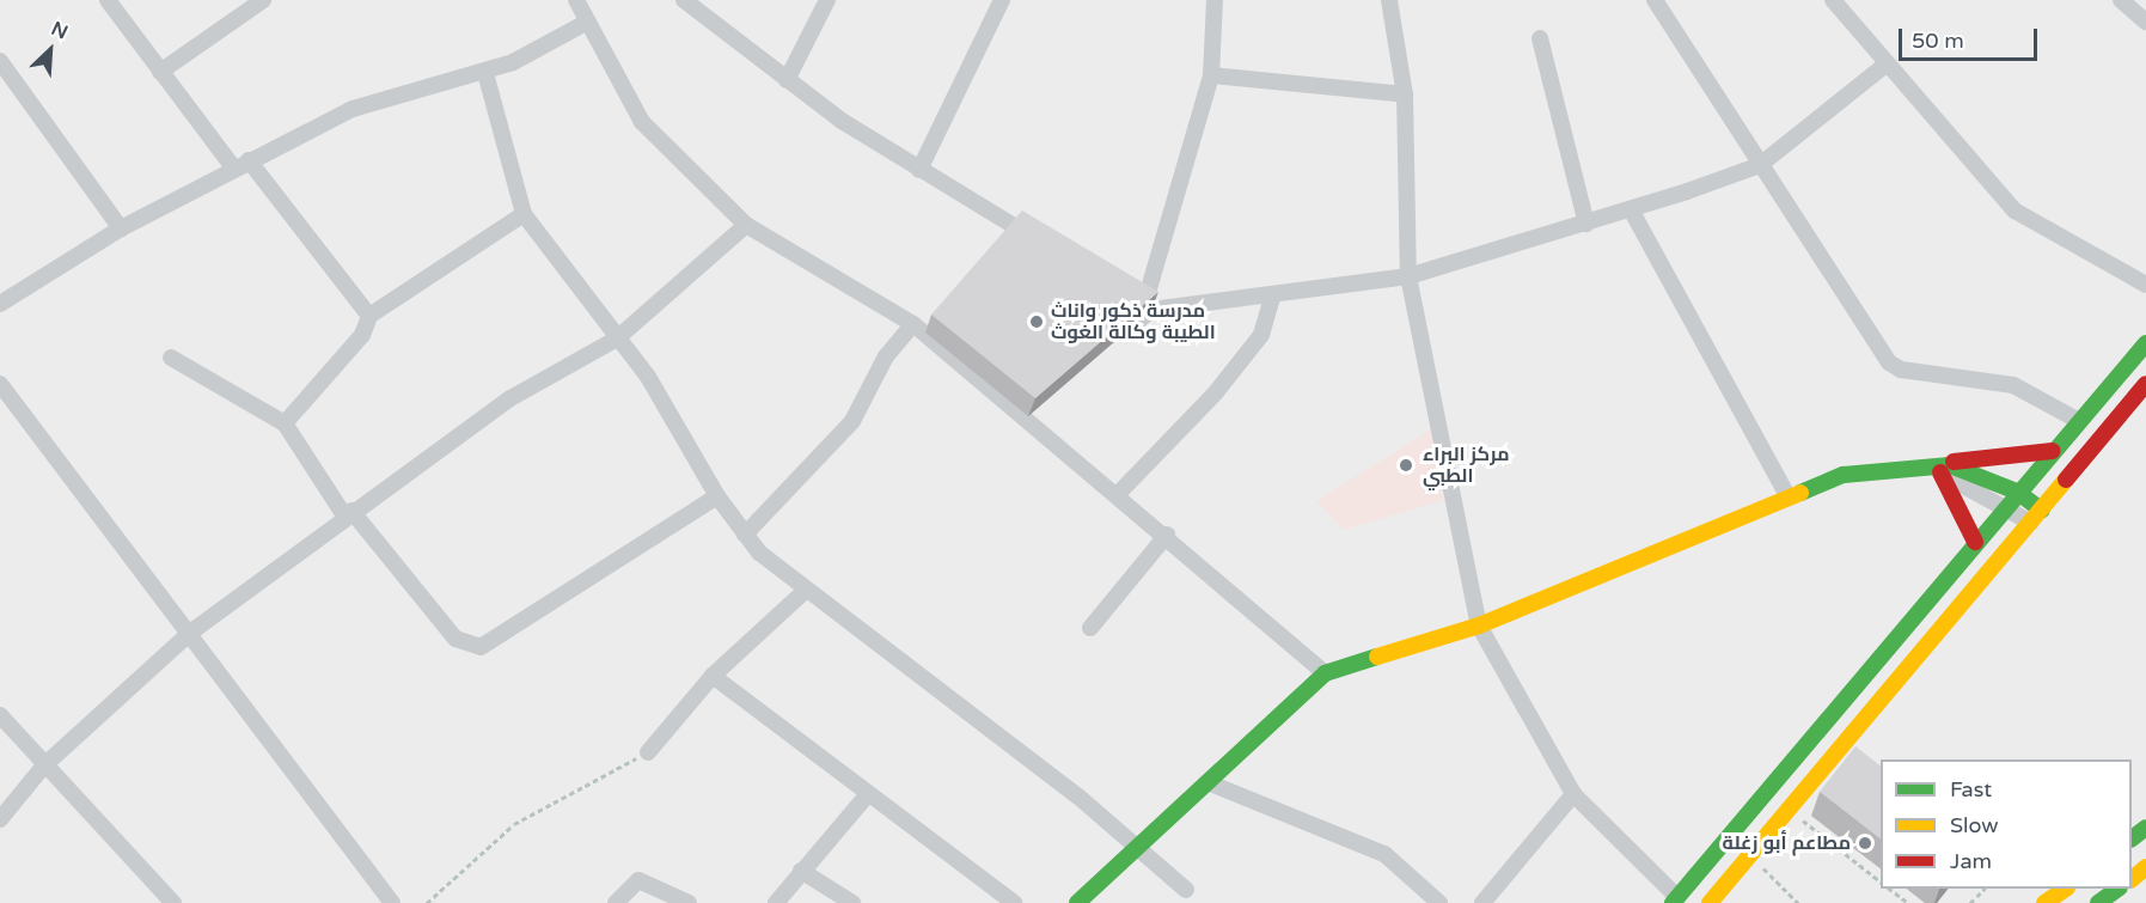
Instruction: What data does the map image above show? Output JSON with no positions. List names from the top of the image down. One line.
{"places":["مدرسة ذكور واناث الطيبة وكالة الغوث","مركز البراء الطبي","مطاعم أبو زغلة"],"legend":["Fast","Slow","Jam"],"scale_bar":"50 m","north":"top right"}
